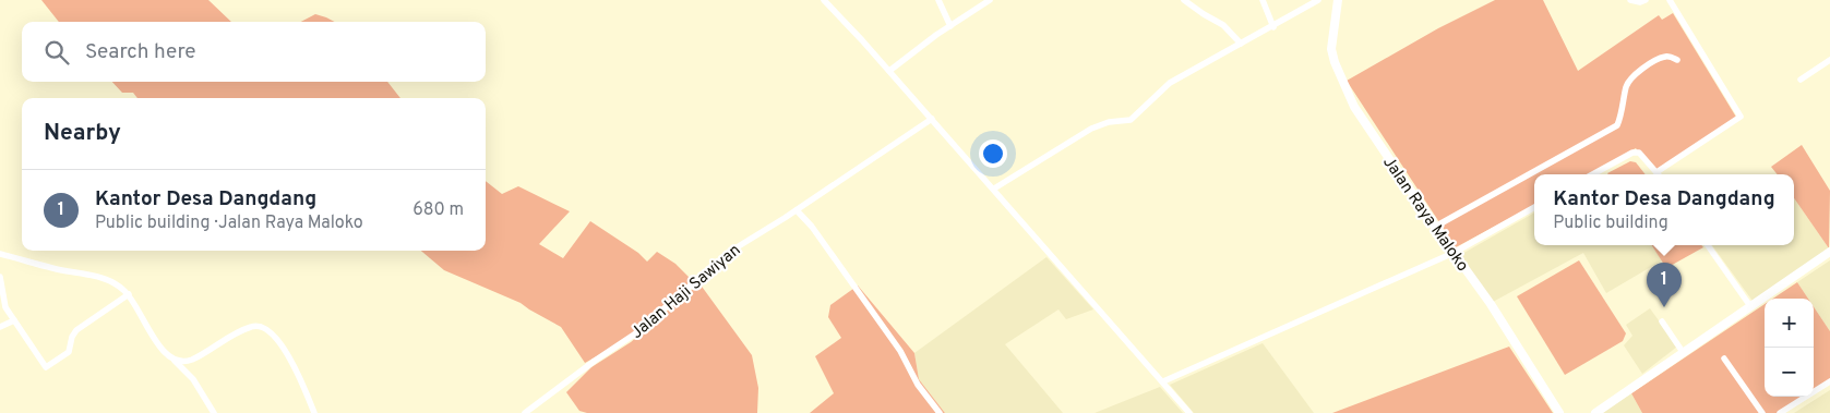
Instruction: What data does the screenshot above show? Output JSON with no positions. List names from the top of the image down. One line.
{"streets":{"street":["Jalan Raya Maloko","Jalan Haji Sawiyan"]},"page":{"search":"Search here","heading":"Nearby","list":[{"mark":"1","name":"Kantor Desa Dangdang","note":"Public building · Jalan Raya Maloko","value":"680 m"}],"popup":["Kantor Desa Dangdang","Public building"],"pins":"1","map_buttons":["+","−"]}}
